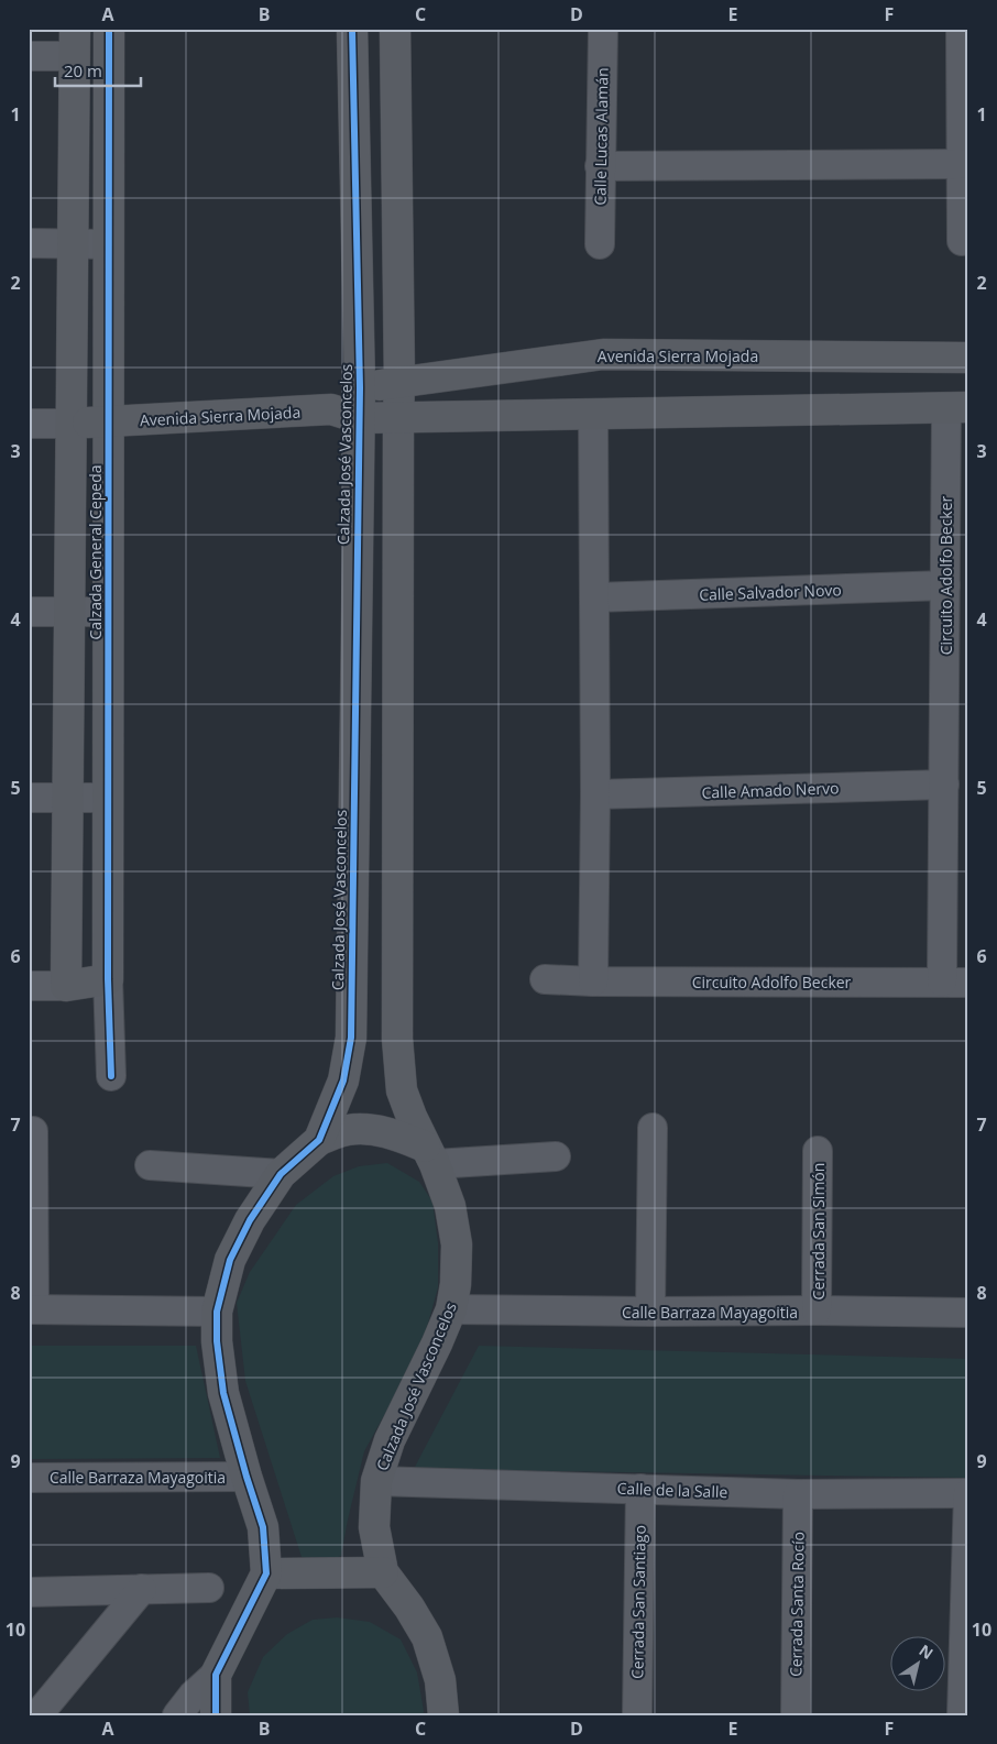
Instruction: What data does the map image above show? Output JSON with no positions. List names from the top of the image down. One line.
{"streets":{"street":["Calle Lucas Alamán","Avenida Sierra Mojada","Calzada José Vasconcelos","Calzada General Cepeda","Circuito Adolfo Becker","Calle Salvador Novo","Calle Amado Nervo","Cerrada San Simón","Calle Barraza Mayagoitia","Calle de la Salle","Cerrada San Santiago","Cerrada Santa Rocío"]},"crossings":[["Avenida Sierra Mojada","Calzada José Vasconcelos"],["Avenida Sierra Mojada","Calzada General Cepeda"],["Avenida Sierra Mojada","Circuito Adolfo Becker"],["Calzada José Vasconcelos","Calle Barraza Mayagoitia"],["Calzada José Vasconcelos","Calle de la Salle"],["Circuito Adolfo Becker","Calle Salvador Novo"],["Circuito Adolfo Becker","Calle Amado Nervo"],["Cerrada San Simón","Calle Barraza Mayagoitia"],["Calle de la Salle","Cerrada San Santiago"],["Calle de la Salle","Cerrada Santa Rocío"]],"scale_bar":"20 m","north":"top right","grid":{"columns":["A","B","C","D","E","F"],"rows":["1","2","3","4","5","6","7","8","9","10"]}}
